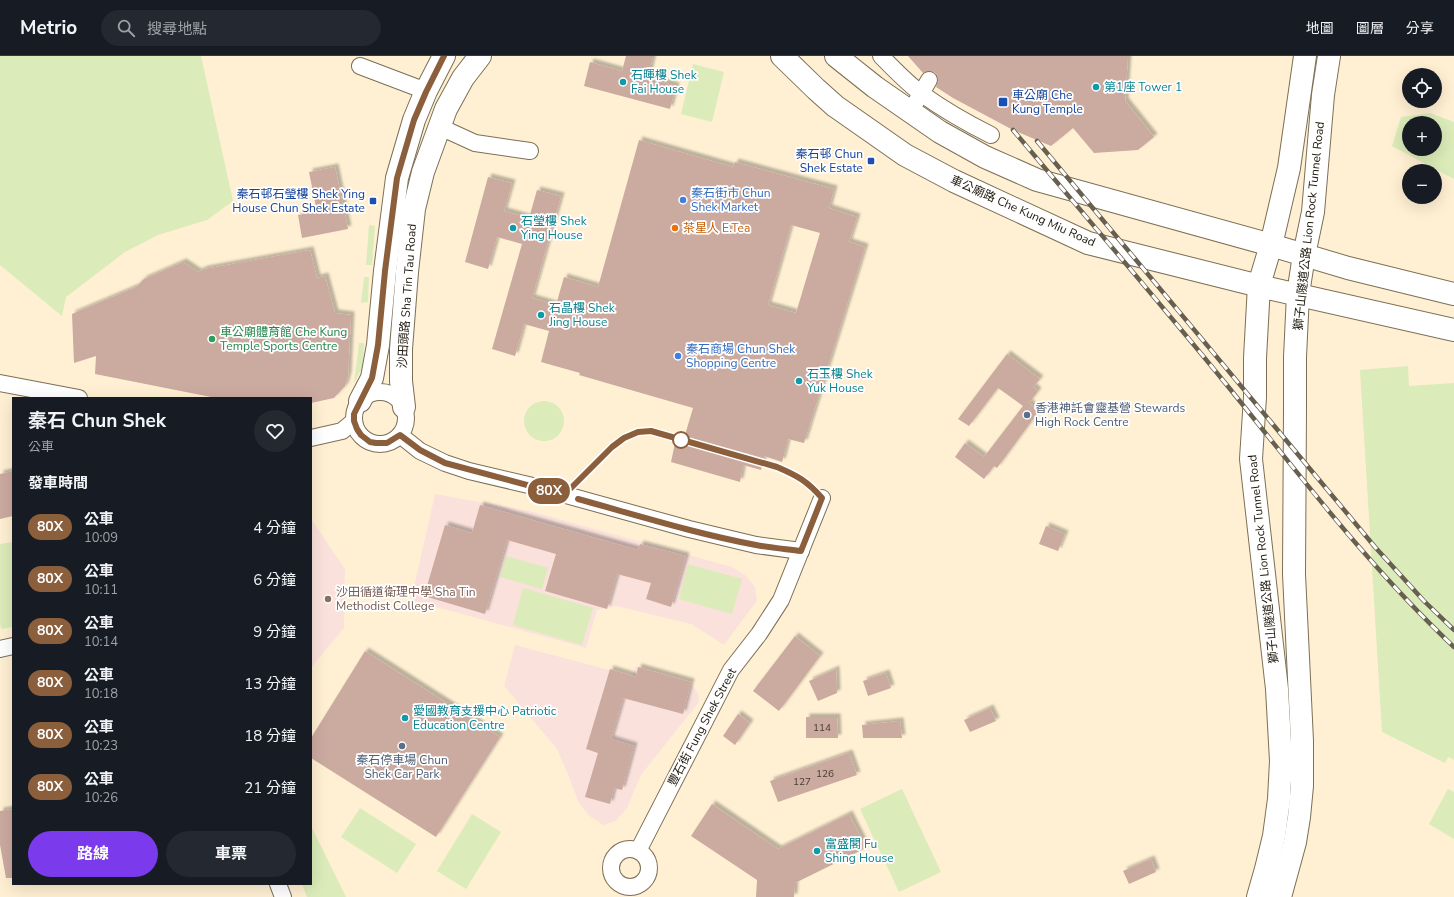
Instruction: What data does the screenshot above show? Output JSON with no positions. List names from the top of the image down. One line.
{"streets":{"main road":["車公廟路 Che Kung Miu Road","獅子山隧道公路 Lion Rock Tunnel Road","沙田頭路 Sha Tin Tau Road"],"street":["豐石街 Fung Shek Street"]},"crossings":[["車公廟路 Che Kung Miu Road","獅子山隧道公路 Lion Rock Tunnel Road"]],"places":{"other":["石暉樓 Shek Fai House","第1座 Tower 1","秦石街市 Chun Shek Market","石瑩樓 Shek Ying House","茶星人 E.Tea","石晶樓 Shek Jing House","車公廟體育館 Che Kung Temple Sports Centre","秦石商場 Chun Shek Shopping Centre","石玉樓 Shek Yuk House","香港神託會靈基營 Stewards High Rock Centre","沙田循道衛理中學 Sha Tin Methodist College","愛國教育支援中心 Patriotic Education Centre","秦石停車場 Chun Shek Car Park","富盛閣 Fu Shing House"],"transit":["車公廟 Che Kung Temple","秦石邨 Chun Shek Estate","秦石邨石瑩樓 Shek Ying House Chun Shek Estate"]},"lines":["bus line 80X"],"house_numbers":["114","126","127"],"page":{"header":"Metrio","search":"搜尋地點","nav":["地圖","圖層","分享"],"on_map":"80X","map_buttons":["+","−"],"heading":[["秦石 Chun Shek","公車"],"發車時間"],"list":[{"mark":"80X","name":"公車","note":"10:09","value":"4 分鐘"},{"mark":"80X","name":"公車","note":"10:11","value":"6 分鐘"},{"mark":"80X","name":"公車","note":"10:14","value":"9 分鐘"},{"mark":"80X","name":"公車","note":"10:18","value":"13 分鐘"},{"mark":"80X","name":"公車","note":"10:23","value":"18 分鐘"},{"mark":"80X","name":"公車","note":"10:26","value":"21 分鐘"}],"buttons":["路線","車票"]}}
